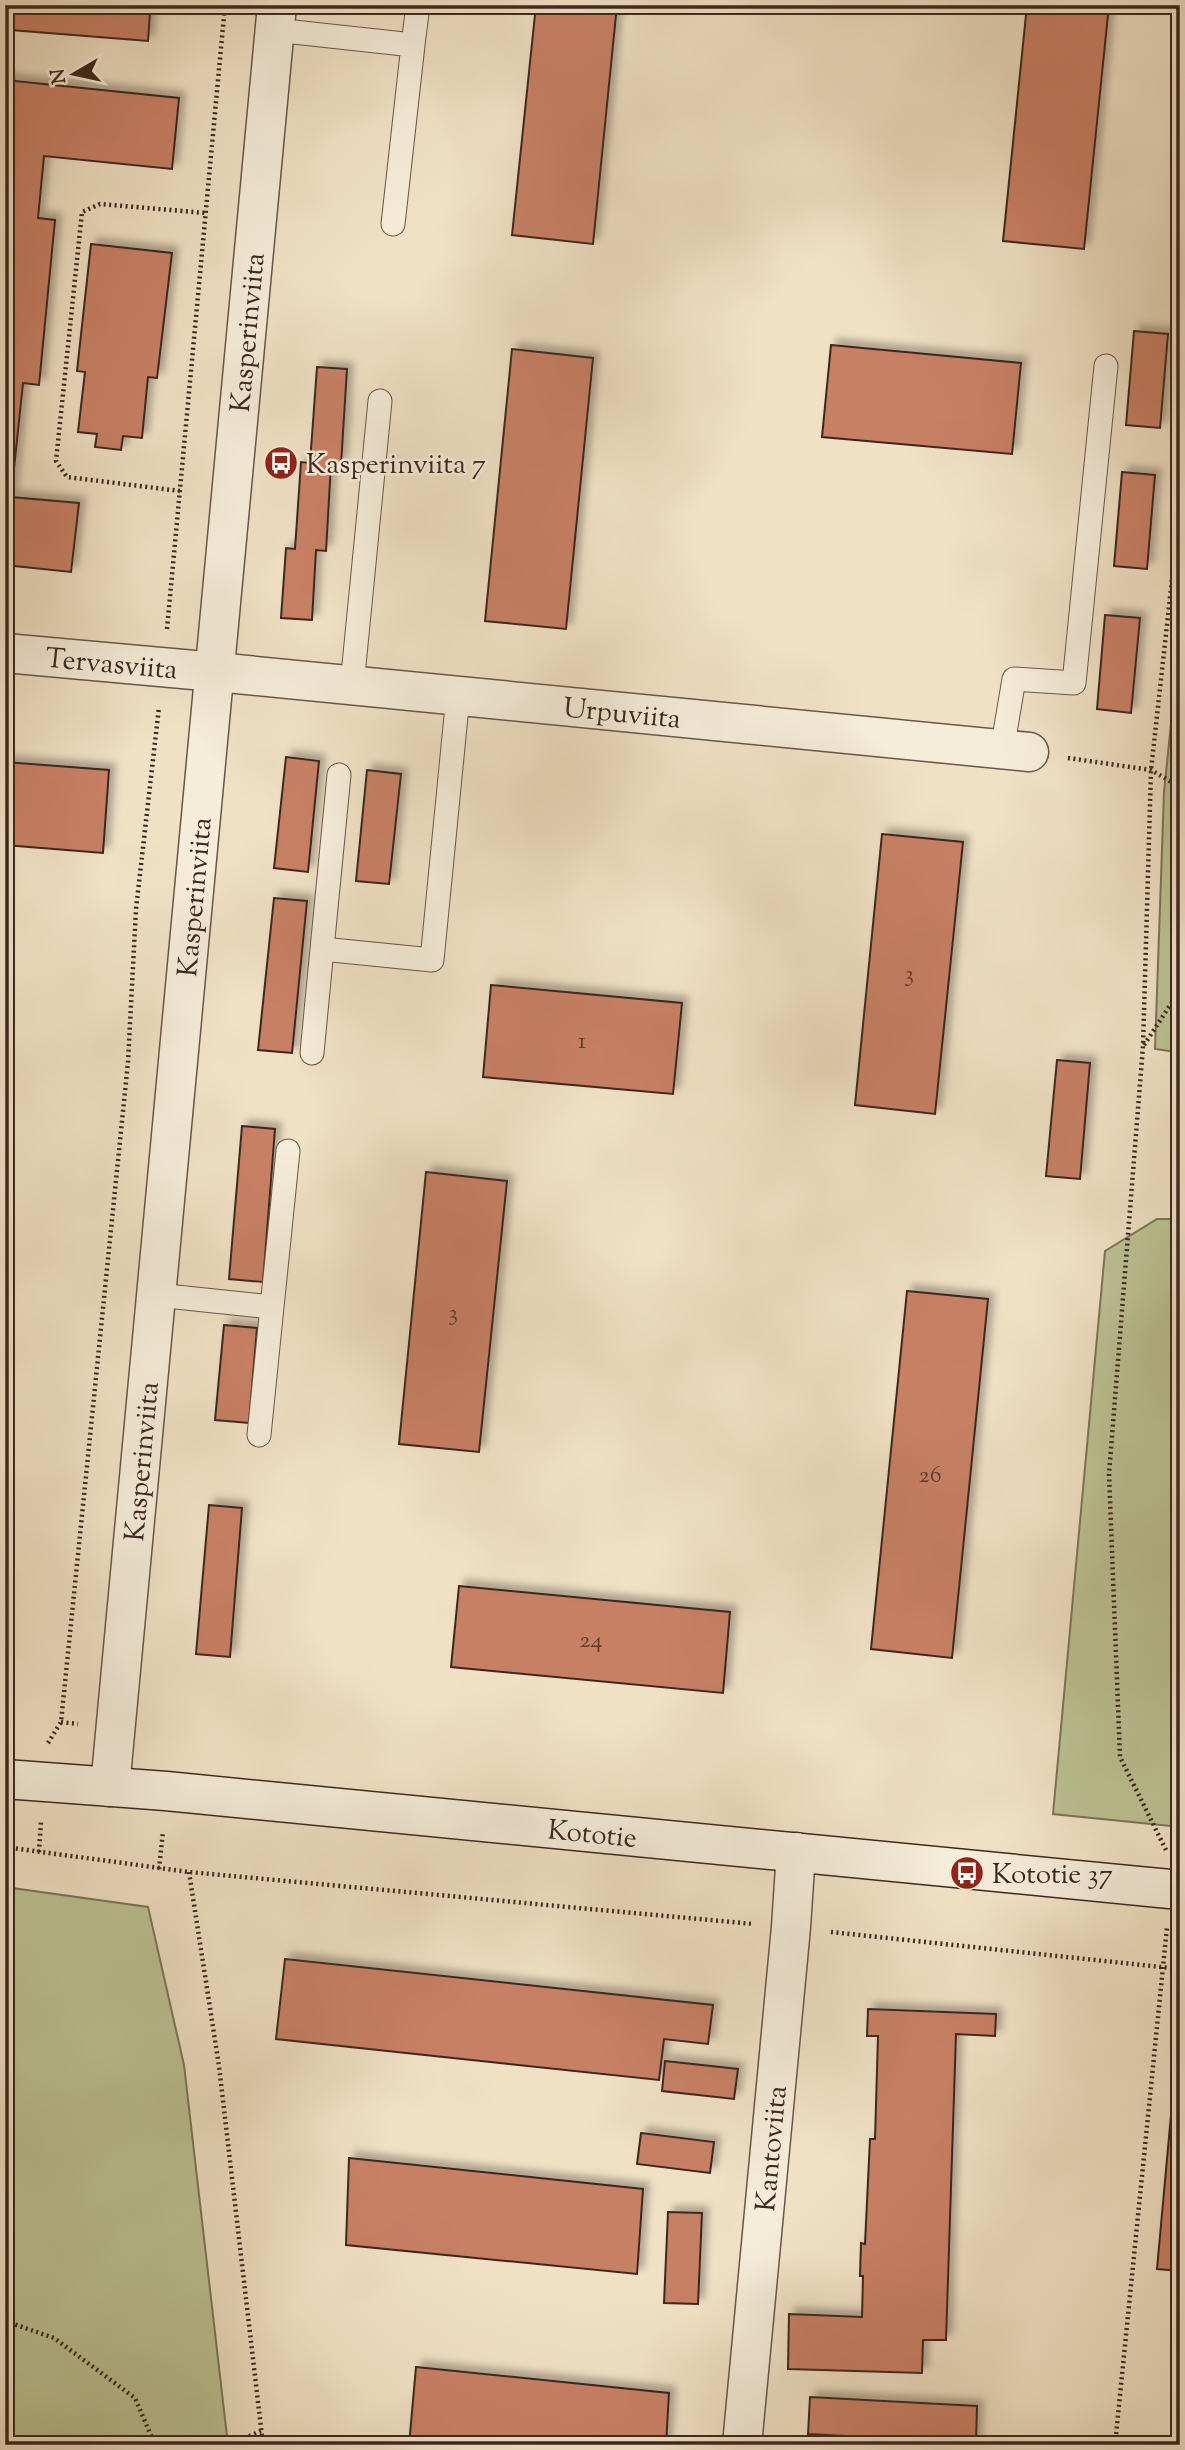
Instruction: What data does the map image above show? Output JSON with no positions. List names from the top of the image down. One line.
{"streets":{"street":["Kasperinviita","Tervasviita","Urpuviita","Kototie","Kantoviita"]},"crossings":[["Kasperinviita","Tervasviita"],["Kasperinviita","Urpuviita"],["Kasperinviita","Kototie"],["Tervasviita","Urpuviita"],["Kototie","Kantoviita"]],"places":{"bus stop":["Kasperinviita 7","Kototie 37"]},"house_numbers":["3","1","3","26","24"],"north":"left"}
